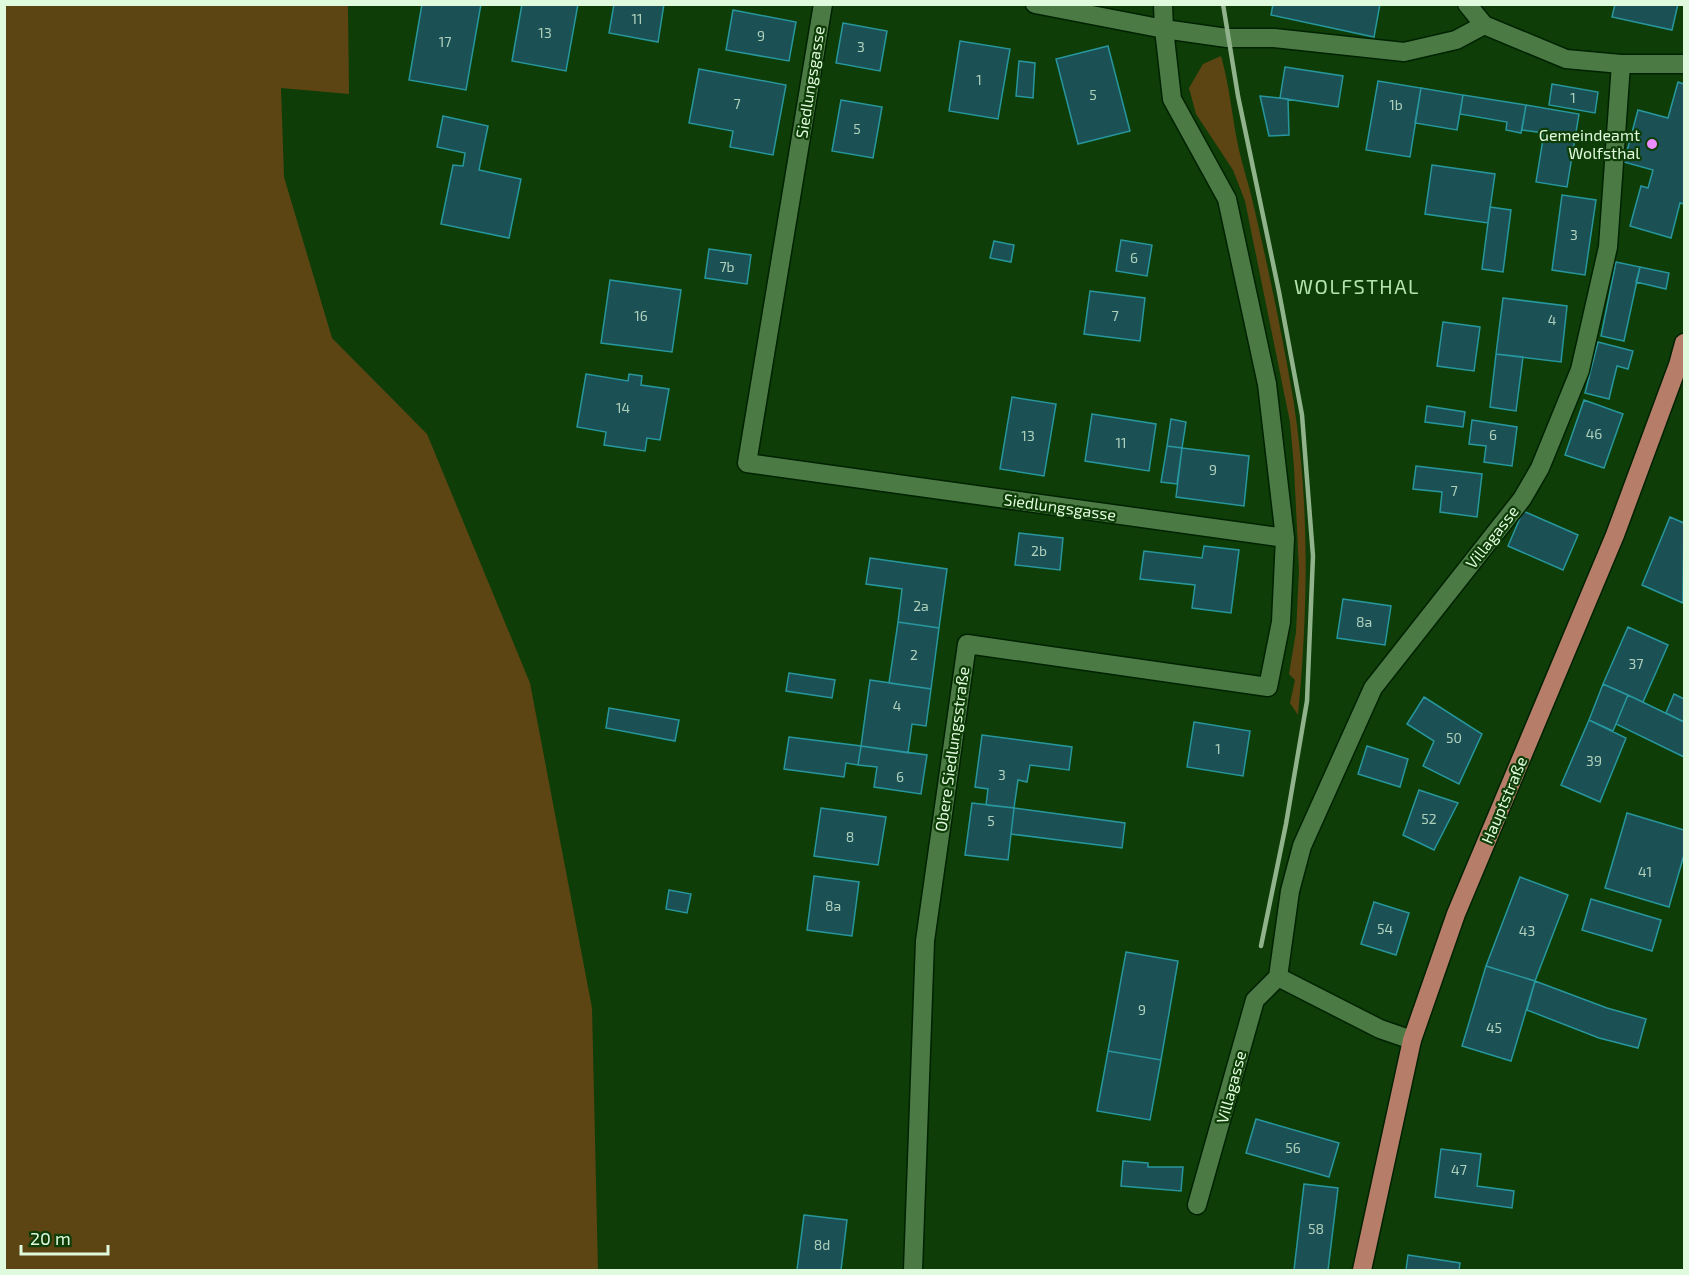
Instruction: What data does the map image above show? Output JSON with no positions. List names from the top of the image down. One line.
{"streets":{"main road":["Hauptstraße"],"street":["Siedlungsgasse","Villagasse","Obere Siedlungsstraße"]},"crossings":[["Siedlungsgasse","Obere Siedlungsstraße"]],"districts":["WOLFSTHAL"],"places":["Gemeindeamt Wolfsthal"],"house_numbers":["11","13","9","17","3","1","5","1","7","1b","5","3","6","7b","16","7","4","14","46","6","13","11","9","7","2b","2a","8a","2","37","4","50","1","39","3","6","52","5","8","41","8a","54","43","9","45","56","47","58","8d"],"scale_bar":"20 m"}
